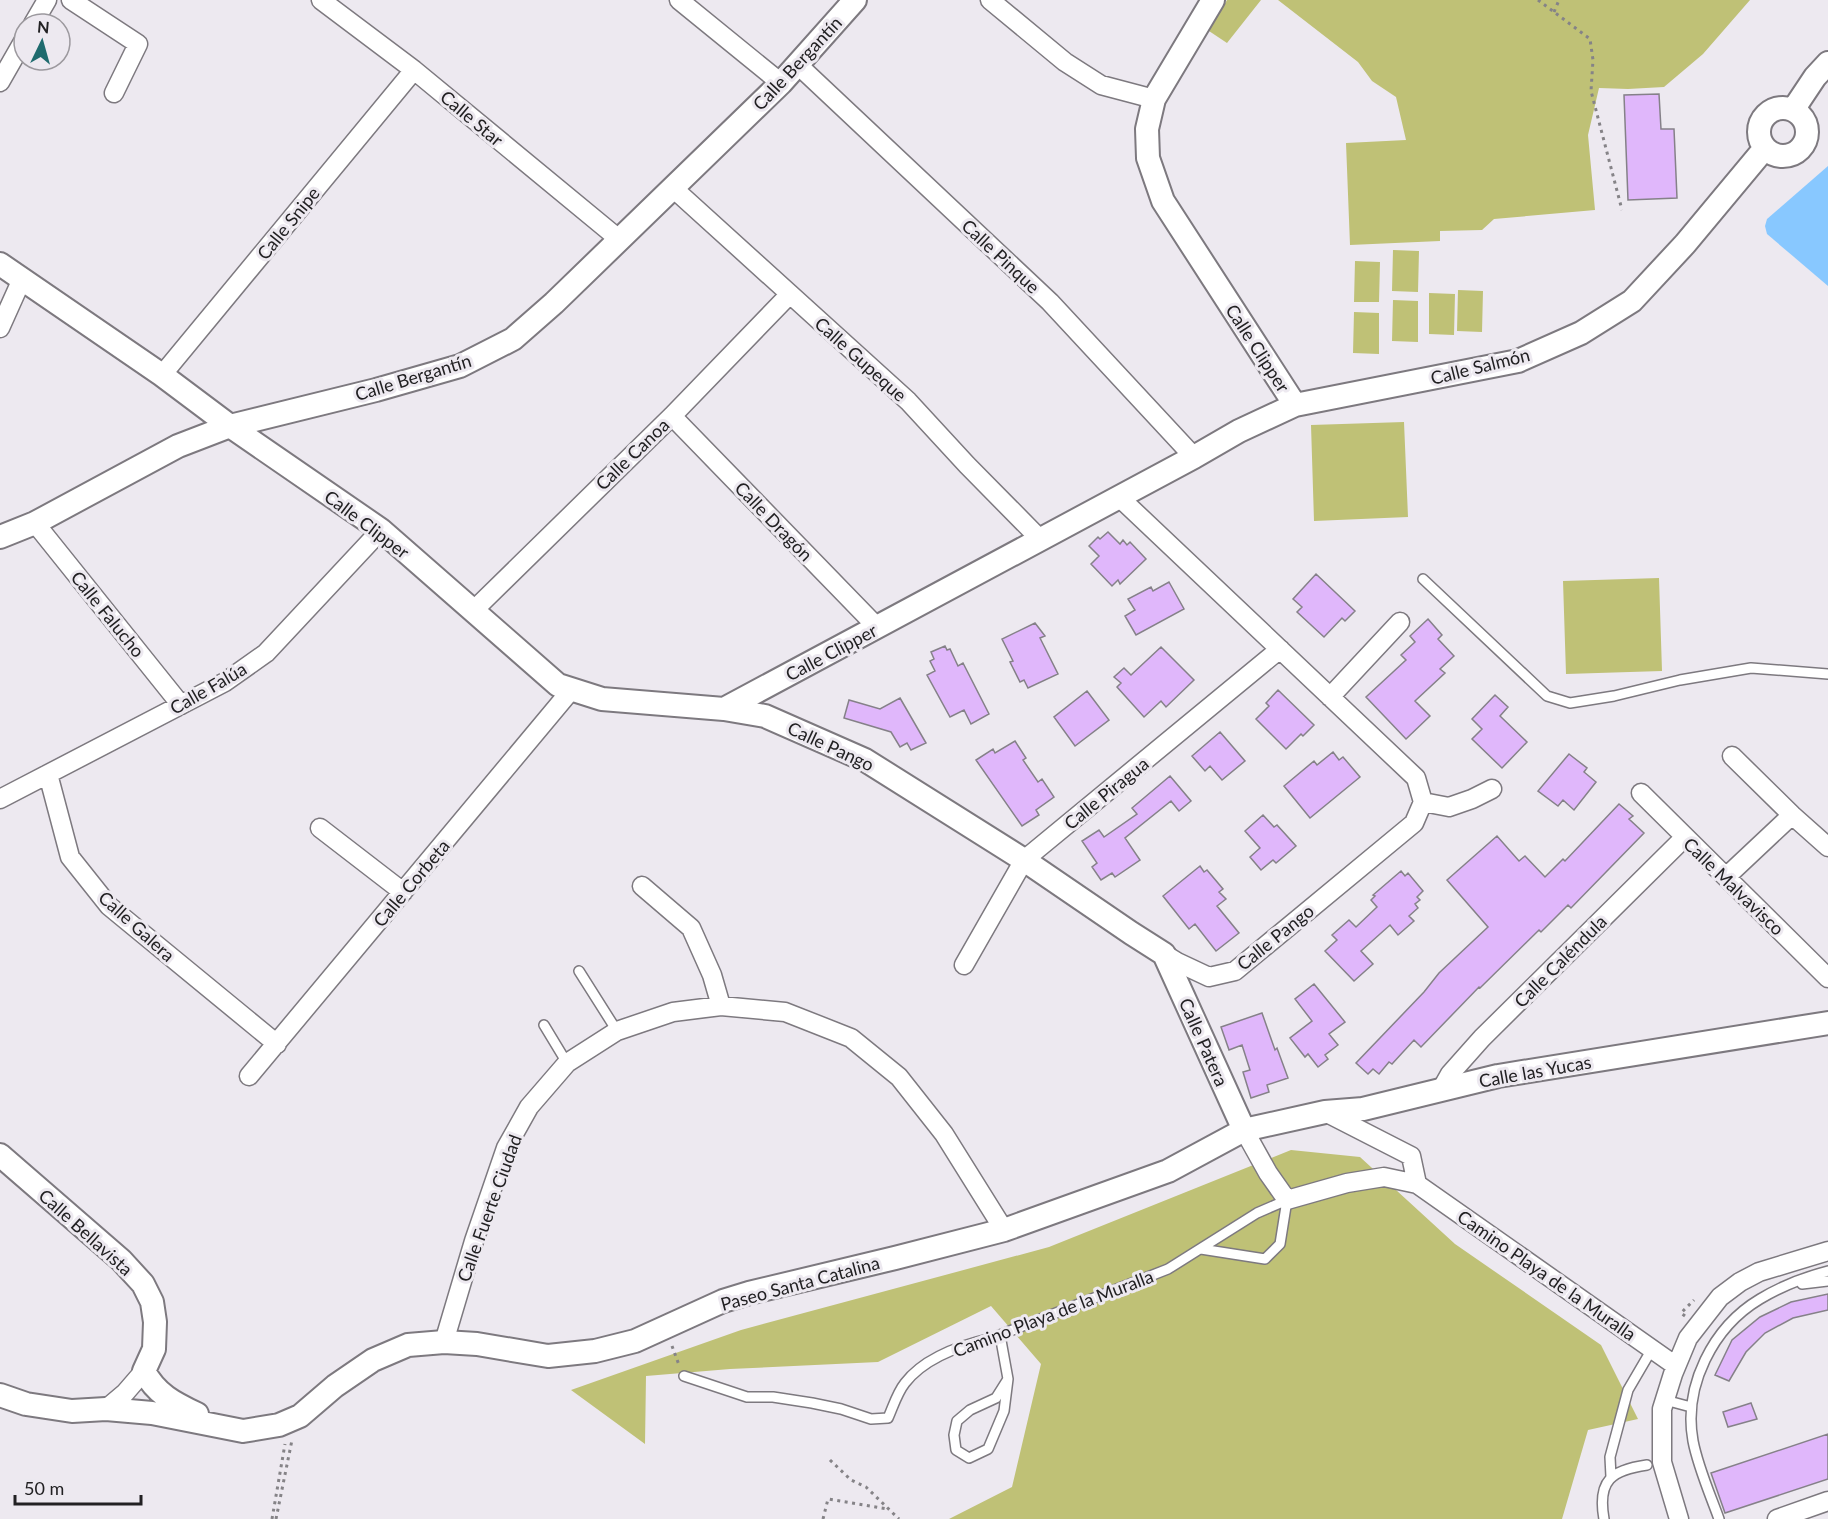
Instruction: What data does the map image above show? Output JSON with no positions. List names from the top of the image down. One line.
{"streets":{"street":["Calle Bergantín","Calle Star","Calle Snipe","Calle Pinque","Calle Clipper","Calle Gupeque","Calle Salmón","Calle Canoa","Calle Dragón","Calle Falucho","Calle Falúa","Calle Pango","Calle Piragua","Calle Corbeta","Calle Malvavisco","Calle Galera","Calle Caléndula","Calle Patera","Calle las Yucas","Calle Fuerte Ciudad","Calle Bellavista","Camino Playa de la Muralla","Paseo Santa Catalina"]},"crossings":[["Calle Bergantín","Calle Star"],["Calle Bergantín","Calle Pinque"],["Calle Bergantín","Calle Clipper"],["Calle Bergantín","Calle Gupeque"],["Calle Bergantín","Calle Falucho"],["Calle Star","Calle Snipe"],["Calle Snipe","Calle Clipper"],["Calle Pinque","Calle Clipper"],["Calle Clipper","Calle Gupeque"],["Calle Clipper","Calle Salmón"],["Calle Clipper","Calle Canoa"],["Calle Clipper","Calle Dragón"],["Calle Clipper","Calle Falúa"],["Calle Clipper","Calle Pango"],["Calle Clipper","Calle Corbeta"],["Calle Gupeque","Calle Canoa"],["Calle Canoa","Calle Dragón"],["Calle Falucho","Calle Falúa"],["Calle Falúa","Calle Galera"],["Calle Pango","Calle Piragua"],["Calle Pango","Calle Patera"],["Calle Corbeta","Calle Galera"],["Calle Malvavisco","Calle Caléndula"],["Calle Caléndula","Calle las Yucas"],["Calle Patera","Calle las Yucas"],["Calle Patera","Paseo Santa Catalina"],["Calle las Yucas","Paseo Santa Catalina"],["Calle Fuerte Ciudad","Paseo Santa Catalina"],["Calle Bellavista","Paseo Santa Catalina"]],"scale_bar":"50 m","north":"top"}
